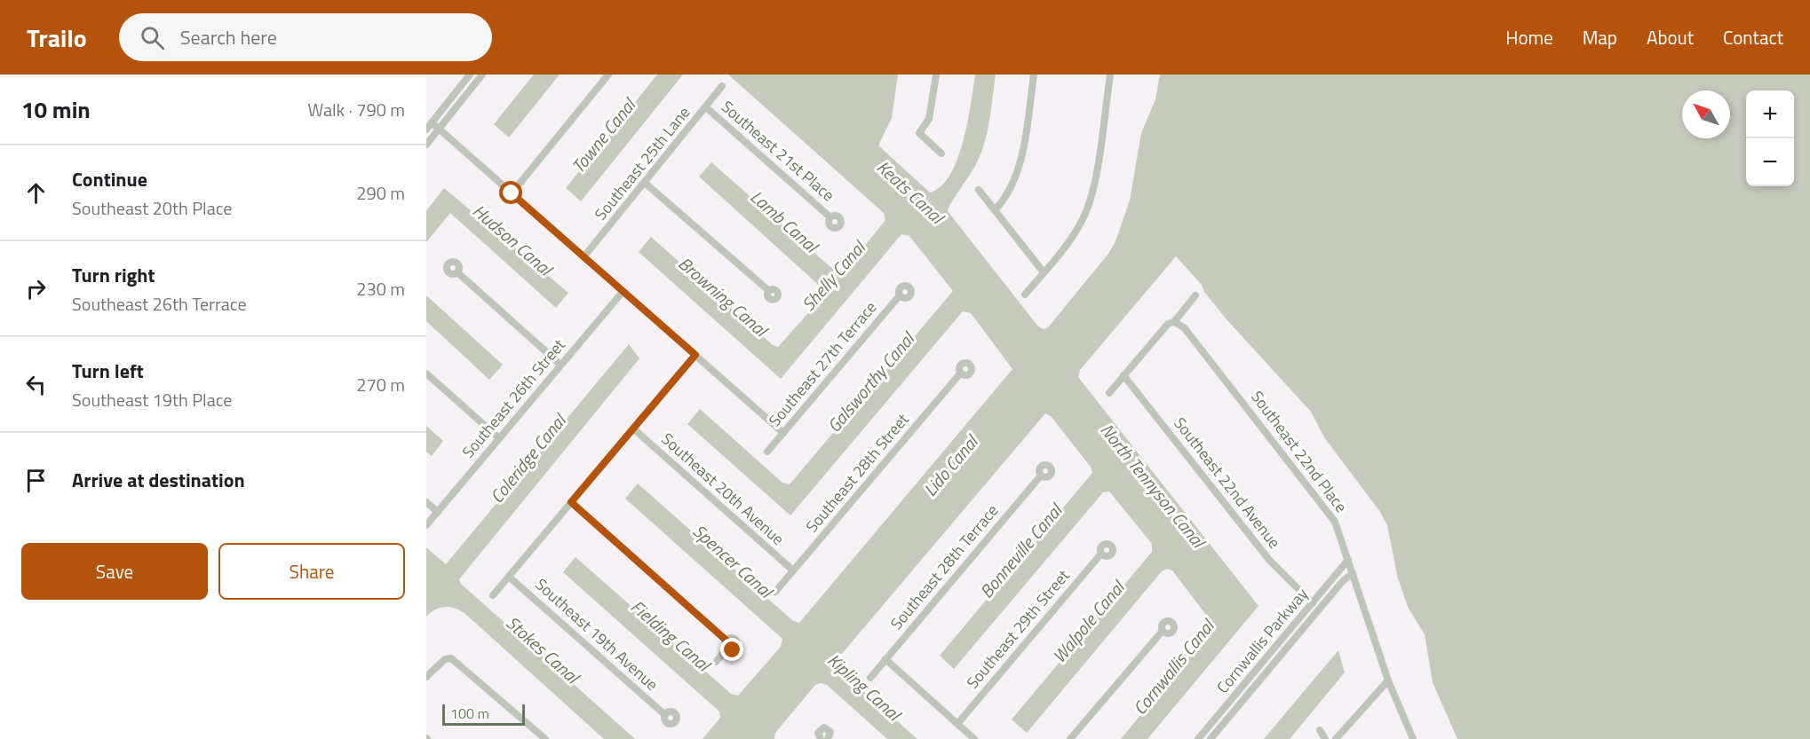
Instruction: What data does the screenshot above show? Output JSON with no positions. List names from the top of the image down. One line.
{"streets":{"street":["Southeast 21st Place","Southeast 25th Lane","Southeast 27th Terrace","Southeast 26th Street","Southeast 22nd Place","Southeast 28th Street","Southeast 22nd Avenue","Southeast 20th Avenue","Southeast 28th Terrace","Southeast 29th Street","Southeast 19th Avenue","Cornwallis Parkway"]},"crossings":[["Southeast 21st Place","Southeast 25th Lane"],["Southeast 22nd Place","Cornwallis Parkway"],["Southeast 28th Street","Southeast 20th Avenue"],["Southeast 22nd Avenue","Cornwallis Parkway"]],"water":["Towne Canal","Keats Canal","Lamb Canal","Hudson Canal","Shelly Canal","Browning Canal","Galsworthy Canal","Coleridge Canal","Lido Canal","North Tennyson Canal","Bonneville Canal","Spencer Canal","Walpole Canal","Fielding Canal","Stokes Canal","Cornwallis Canal","Kipling Canal"],"scale_bar":"100 m","north":"top left","page":{"header":"Trailo","search":"Search here","nav":["Home","Map","About","Contact"],"heading":["10 min","Walk · 790 m"],"map_buttons":["+","−"],"list":[["Continue","Southeast 20th Place","290 m"],["Turn right","Southeast 26th Terrace","230 m"],["Turn left","Southeast 19th Place","270 m"],"Arrive at destination"],"buttons":["Save","Share"],"scale":"100 m"}}
